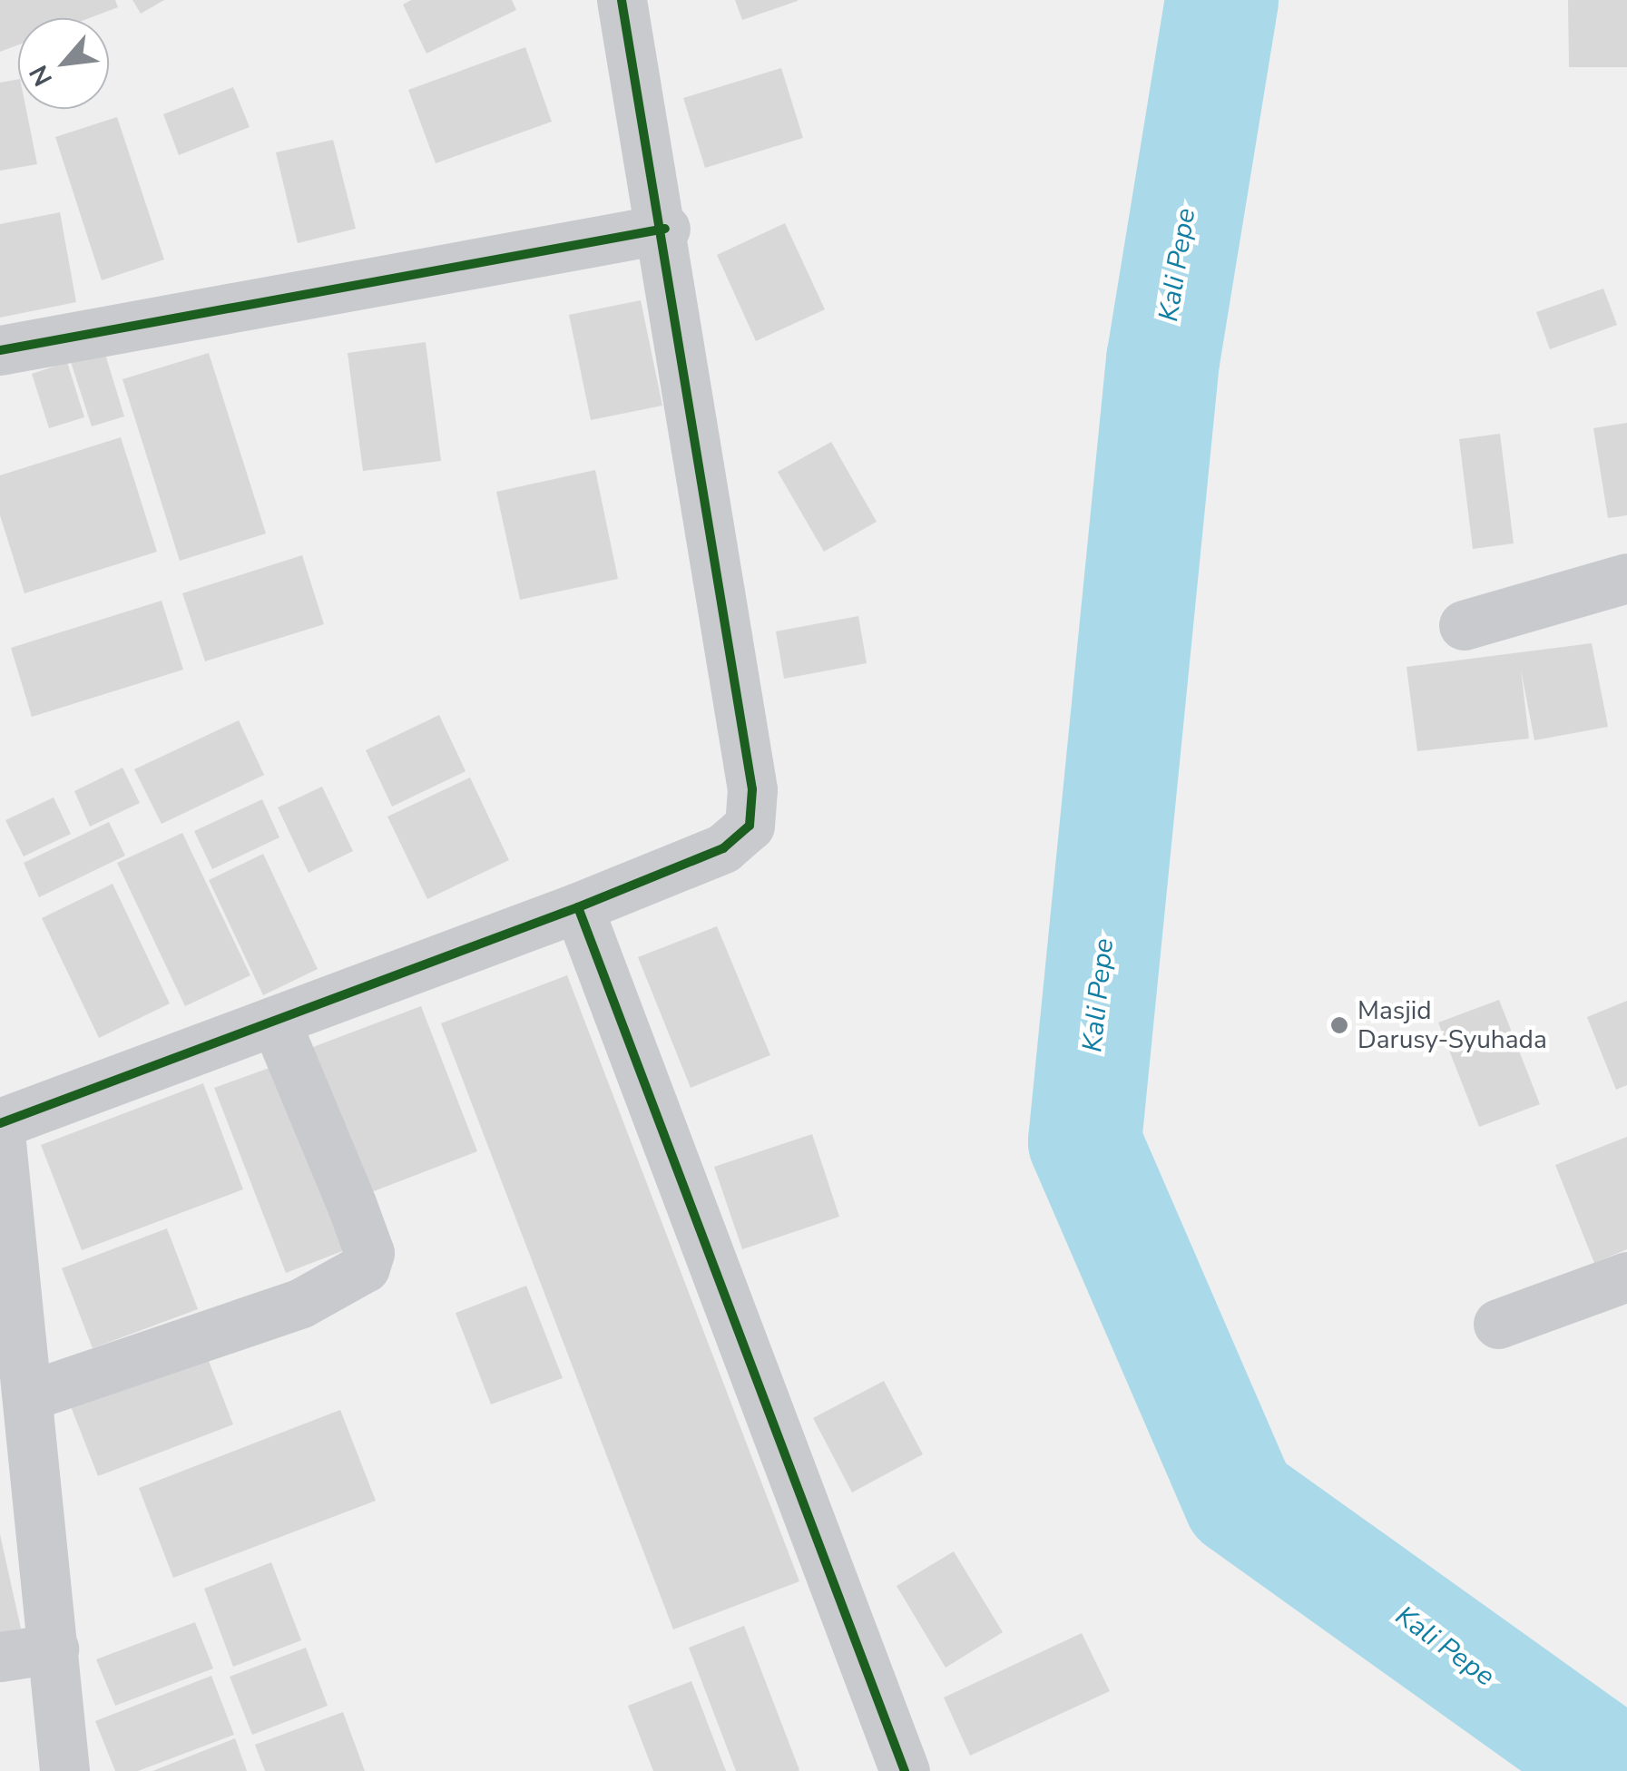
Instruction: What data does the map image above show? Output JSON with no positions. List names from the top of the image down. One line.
{"water":["Kali Pepe"],"places":["Masjid Darusy-Syuhada"],"north":"bottom left"}
